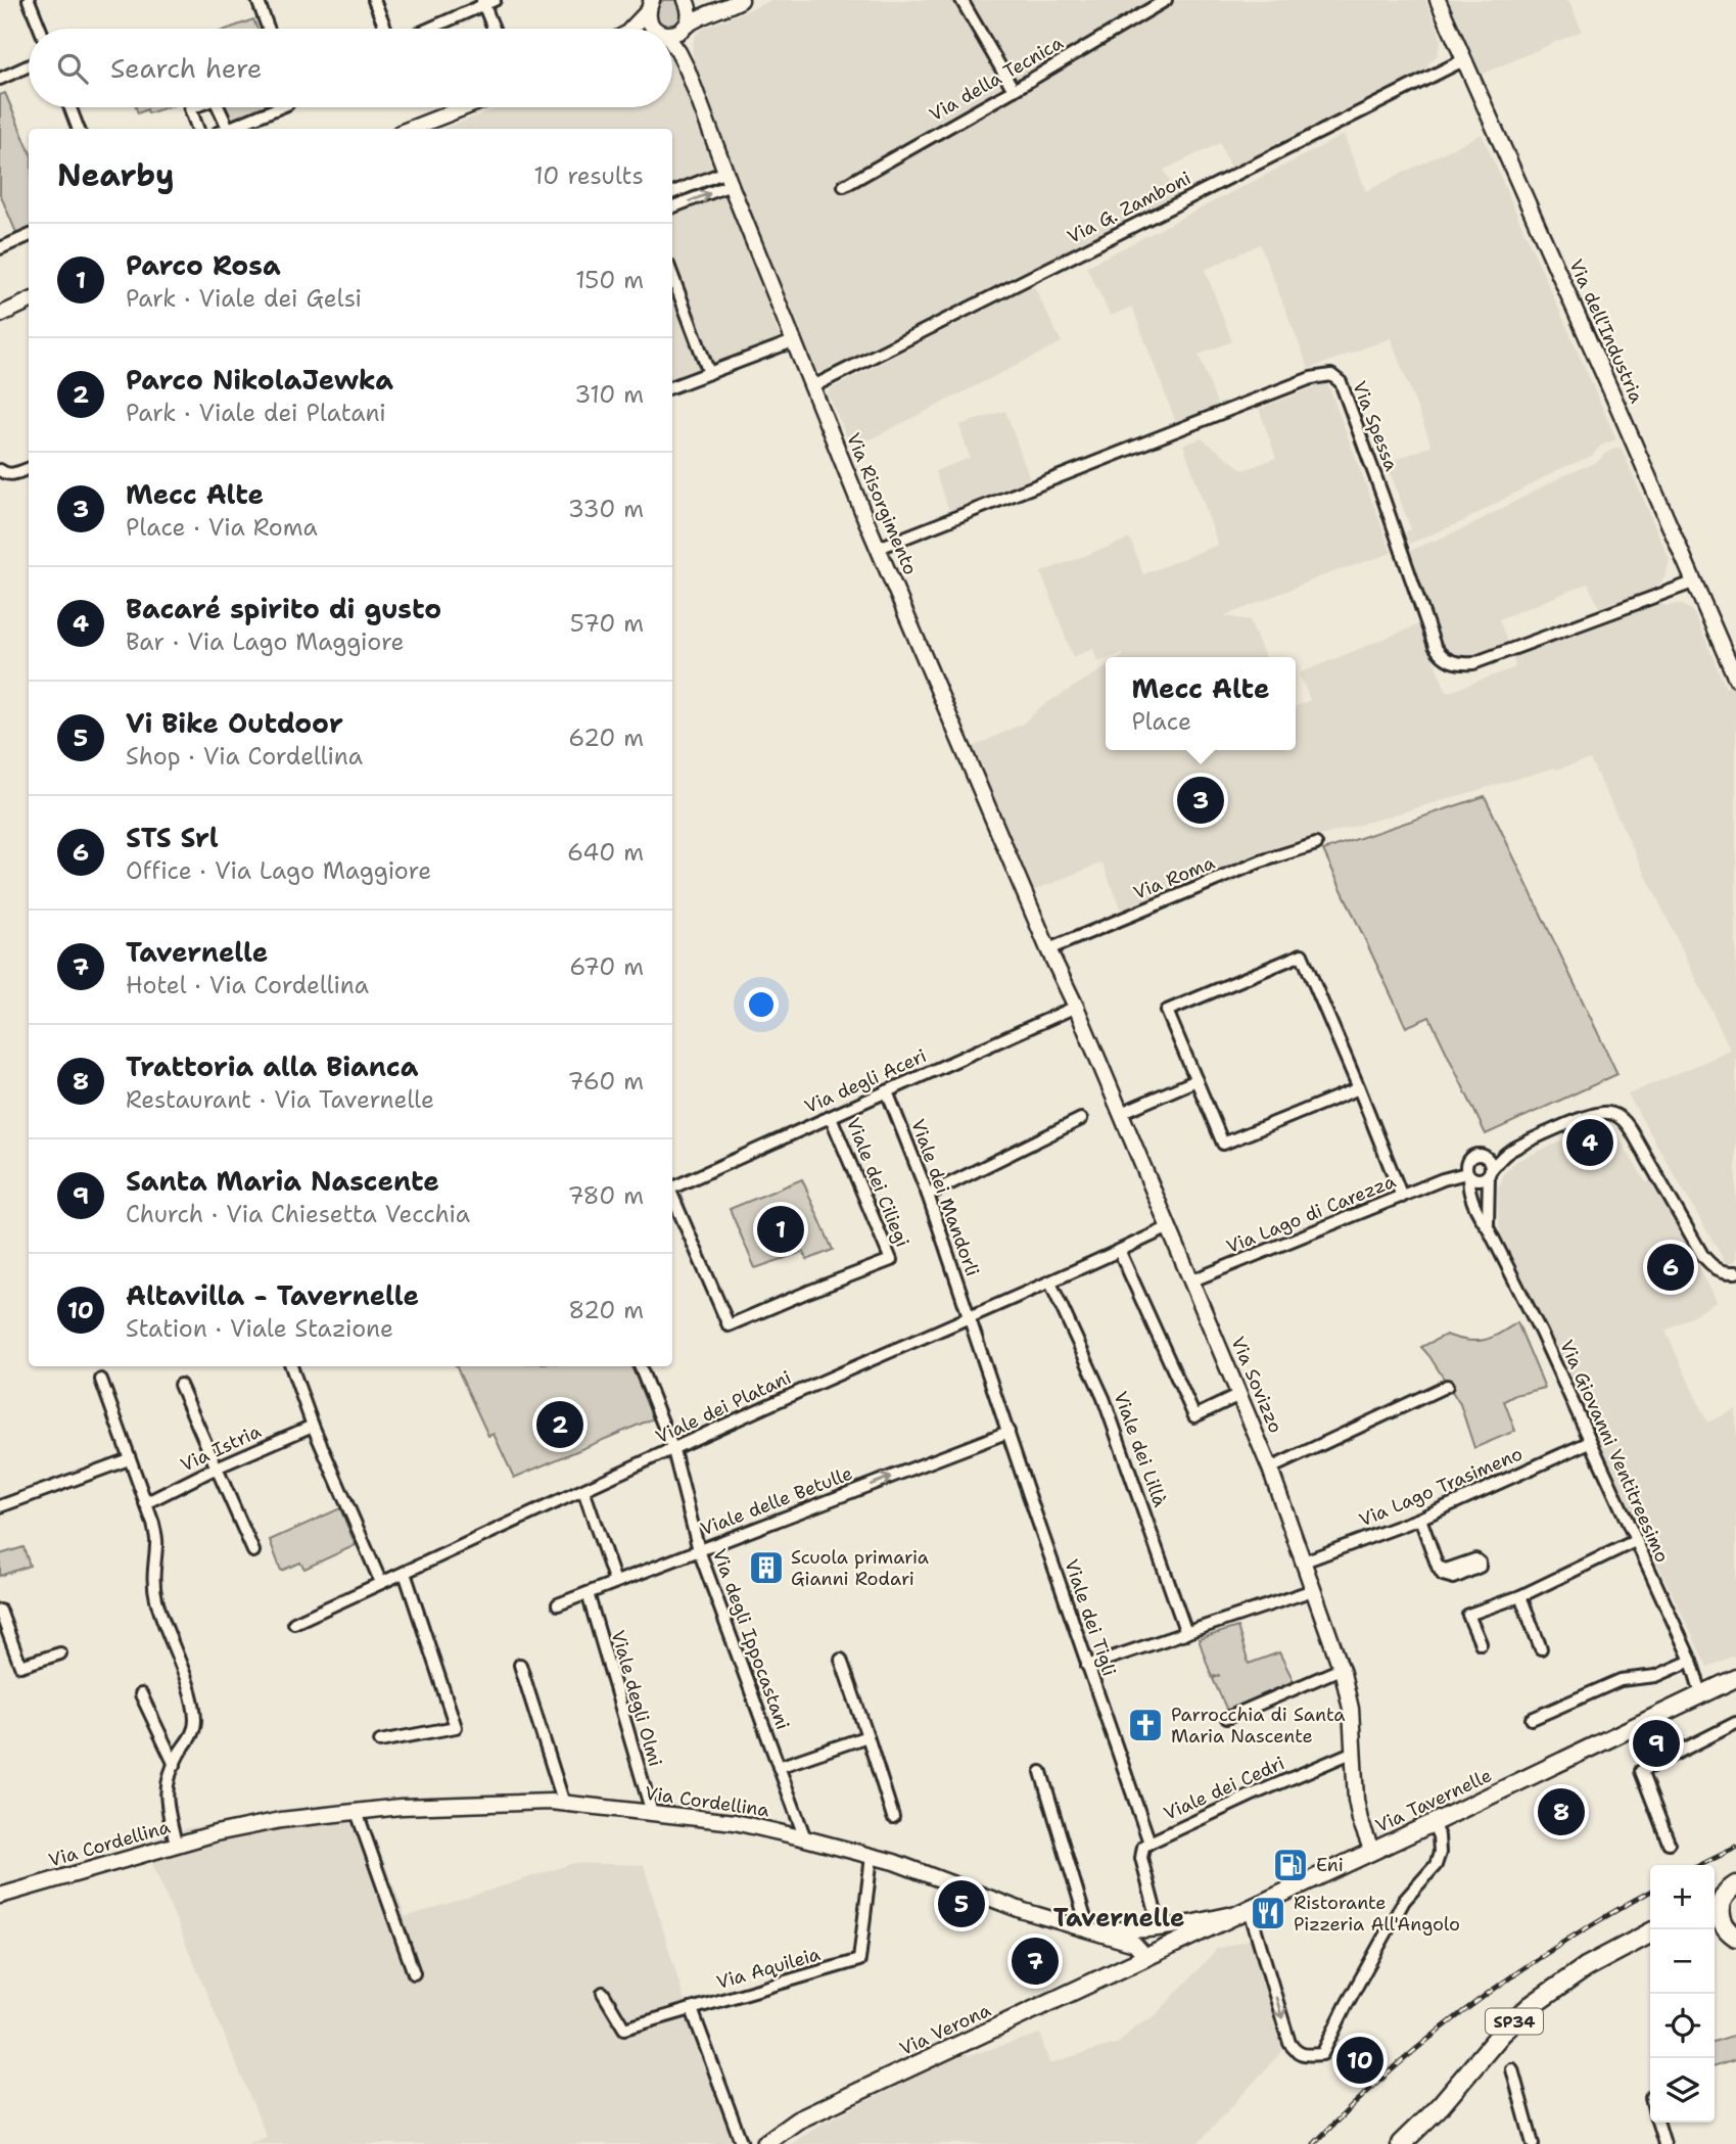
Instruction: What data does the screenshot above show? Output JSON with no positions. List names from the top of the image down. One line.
{"streets":{"main road":["Via Tavernelle","SP34","Via Verona"],"street":["Via della Tecnica","Via G. Zamboni","Via dell'Industria","Via Spessa","Via Risorgimento","Via Roma","Via degli Aceri","Viale dei Ciliegi","Viale dei Mandorli","Via Lago di Carezza","Via Sovizzo","Viale dei Platani","Via Istria","Viale dei Lillà","Via Giovanni Ventitreesimo","Via Lago Trasimeno","Viale delle Betulle","Viale dei Tigli","Via degli Ippocastani","Viale degli Olmi","Viale dei Cedri","Via Cordellina","Via Aquileia"]},"crossings":[["Via G. Zamboni","Via dell'Industria"],["Via G. Zamboni","Via Risorgimento"],["Via dell'Industria","Via Spessa"],["Via Spessa","Via Risorgimento"],["Via Risorgimento","Via Roma"],["Via Risorgimento","Via Sovizzo"],["Via Roma","Via Sovizzo"],["Via degli Aceri","Viale dei Ciliegi"],["Via degli Aceri","Viale dei Mandorli"],["Via degli Aceri","Via Sovizzo"],["Viale dei Mandorli","Viale dei Platani"],["Viale dei Mandorli","Viale dei Tigli"],["Via Lago di Carezza","Via Sovizzo"],["Via Lago di Carezza","Via Giovanni Ventitreesimo"],["Via Sovizzo","Viale dei Platani"],["Via Sovizzo","Via Lago Trasimeno"],["Via Sovizzo","Viale dei Cedri"],["Via Sovizzo","Via Tavernelle"],["Viale dei Platani","Viale dei Lillà"],["Viale dei Platani","Viale dei Tigli"],["Viale dei Platani","Via degli Ippocastani"],["Via Giovanni Ventitreesimo","Via Lago Trasimeno"],["Via Giovanni Ventitreesimo","Via Tavernelle"],["Viale delle Betulle","Viale dei Tigli"],["Viale delle Betulle","Via degli Ippocastani"],["Viale delle Betulle","Viale degli Olmi"],["Viale dei Tigli","Viale dei Cedri"],["Viale dei Tigli","Via Cordellina"],["Via degli Ippocastani","Via Cordellina"],["Viale degli Olmi","Via Cordellina"],["Via Tavernelle","Via Cordellina"],["Via Tavernelle","Via Verona"],["Via Cordellina","Via Aquileia"],["Via Cordellina","Via Verona"]],"one_way":["Viale delle Betulle"],"districts":["Tavernelle"],"places":{"building":["Scuola primaria Gianni Rodari"],"church":["Parrocchia di Santa Maria Nascente"],"fuel station":["Eni"],"restaurant":["Ristorante Pizzeria All'Angolo"]},"page":{"search":"Search here","heading":["Nearby","10 results"],"list":[{"mark":"1","name":"Parco Rosa","note":"Park · Viale dei Gelsi","value":"150 m"},{"mark":"2","name":"Parco NikolaJewka","note":"Park · Viale dei Platani","value":"310 m"},{"mark":"3","name":"Mecc Alte","note":"Place · Via Roma","value":"330 m"},{"mark":"4","name":"Bacaré spirito di gusto","note":"Bar · Via Lago Maggiore","value":"570 m"},{"mark":"5","name":"Vi Bike Outdoor","note":"Shop · Via Cordellina","value":"620 m"},{"mark":"6","name":"STS Srl","note":"Office · Via Lago Maggiore","value":"640 m"},{"mark":"7","name":"Tavernelle","note":"Hotel · Via Cordellina","value":"670 m"},{"mark":"8","name":"Trattoria alla Bianca","note":"Restaurant · Via Tavernelle","value":"760 m"},{"mark":"9","name":"Santa Maria Nascente","note":"Church · Via Chiesetta Vecchia","value":"780 m"},{"mark":"10","name":"Altavilla - Tavernelle","note":"Station · Viale Stazione","value":"820 m"}],"popup":["Mecc Alte","Place"],"pins":["3","4","1","6","2","9","8","5","7","10"],"map_buttons":["+","−"]}}
